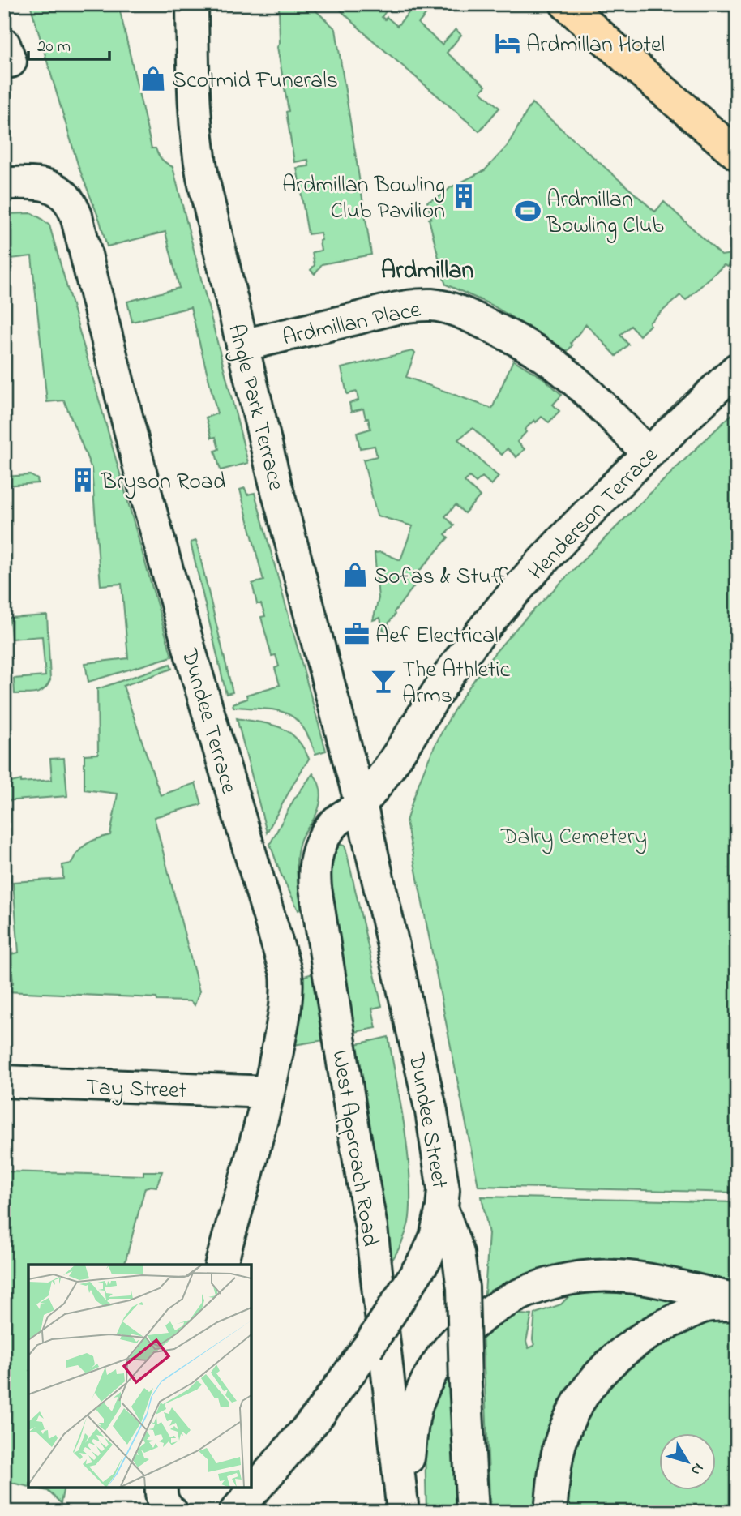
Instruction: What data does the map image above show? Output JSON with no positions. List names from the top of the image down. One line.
{"streets":{"street":["Ardmillan Place","Angle Park Terrace","Henderson Terrace","Dundee Terrace","Tay Street","Dundee Street","West Approach Road"]},"crossings":[["Ardmillan Place","Angle Park Terrace"],["Ardmillan Place","Henderson Terrace"],["Angle Park Terrace","Henderson Terrace"],["Angle Park Terrace","Dundee Street"],["Angle Park Terrace","West Approach Road"],["Henderson Terrace","Dundee Street"],["Henderson Terrace","West Approach Road"],["Dundee Terrace","Tay Street"],["Dundee Street","West Approach Road"]],"districts":["Ardmillan"],"parks":["Dalry Cemetery"],"places":{"hotel":["Ardmillan Hotel"],"shop":["Scotmid Funerals","Sofas & Stuff"],"building":["Ardmillan Bowling Club Pavilion","Bryson Road"],"sports":["Ardmillan Bowling Club"],"office":["Aef Electrical"],"bar":["The Athletic Arms"]},"scale_bar":"20 m","north":"bottom right"}
